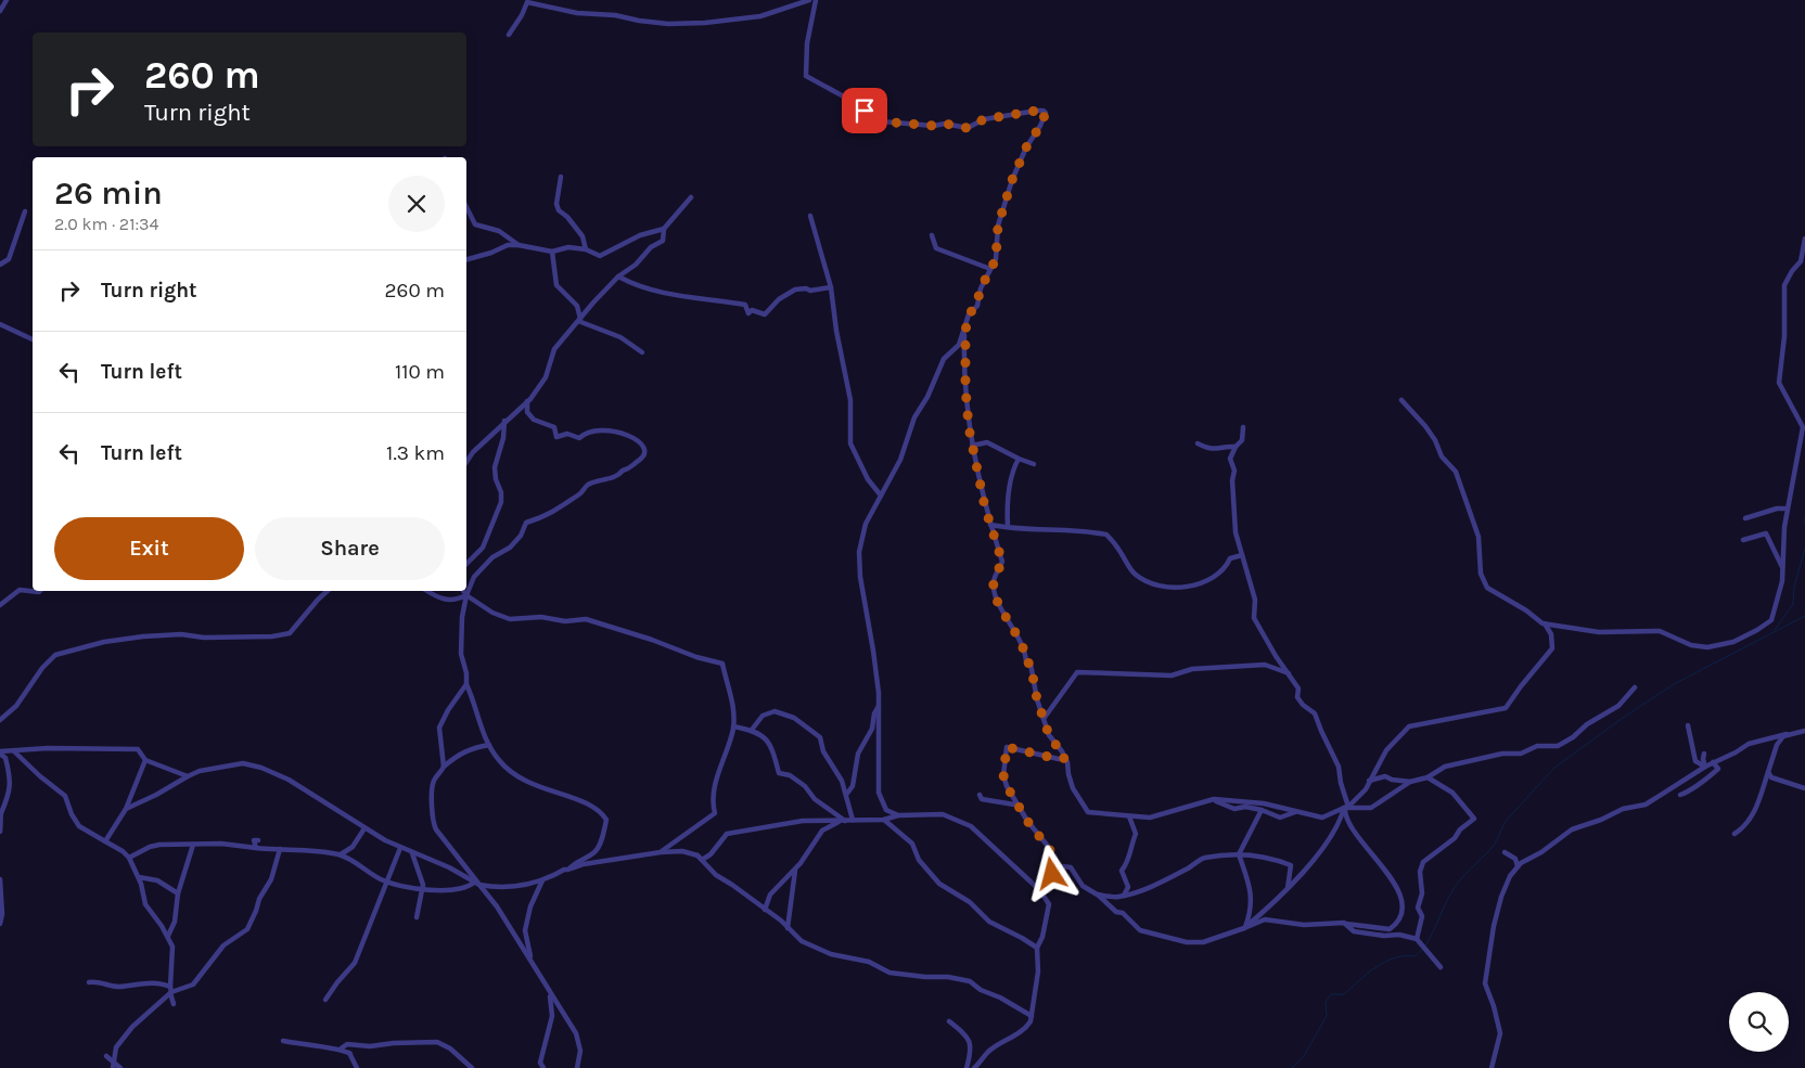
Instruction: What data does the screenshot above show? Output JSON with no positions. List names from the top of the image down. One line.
{"page":{"turn":["260 m","Turn right"],"heading":["26 min","2.0 km · 21:34"],"list":[{"name":"Turn right","value":"260 m"},{"name":"Turn left","value":"110 m"},{"name":"Turn left","value":"1.3 km"}],"buttons":["Exit","Share"]}}
